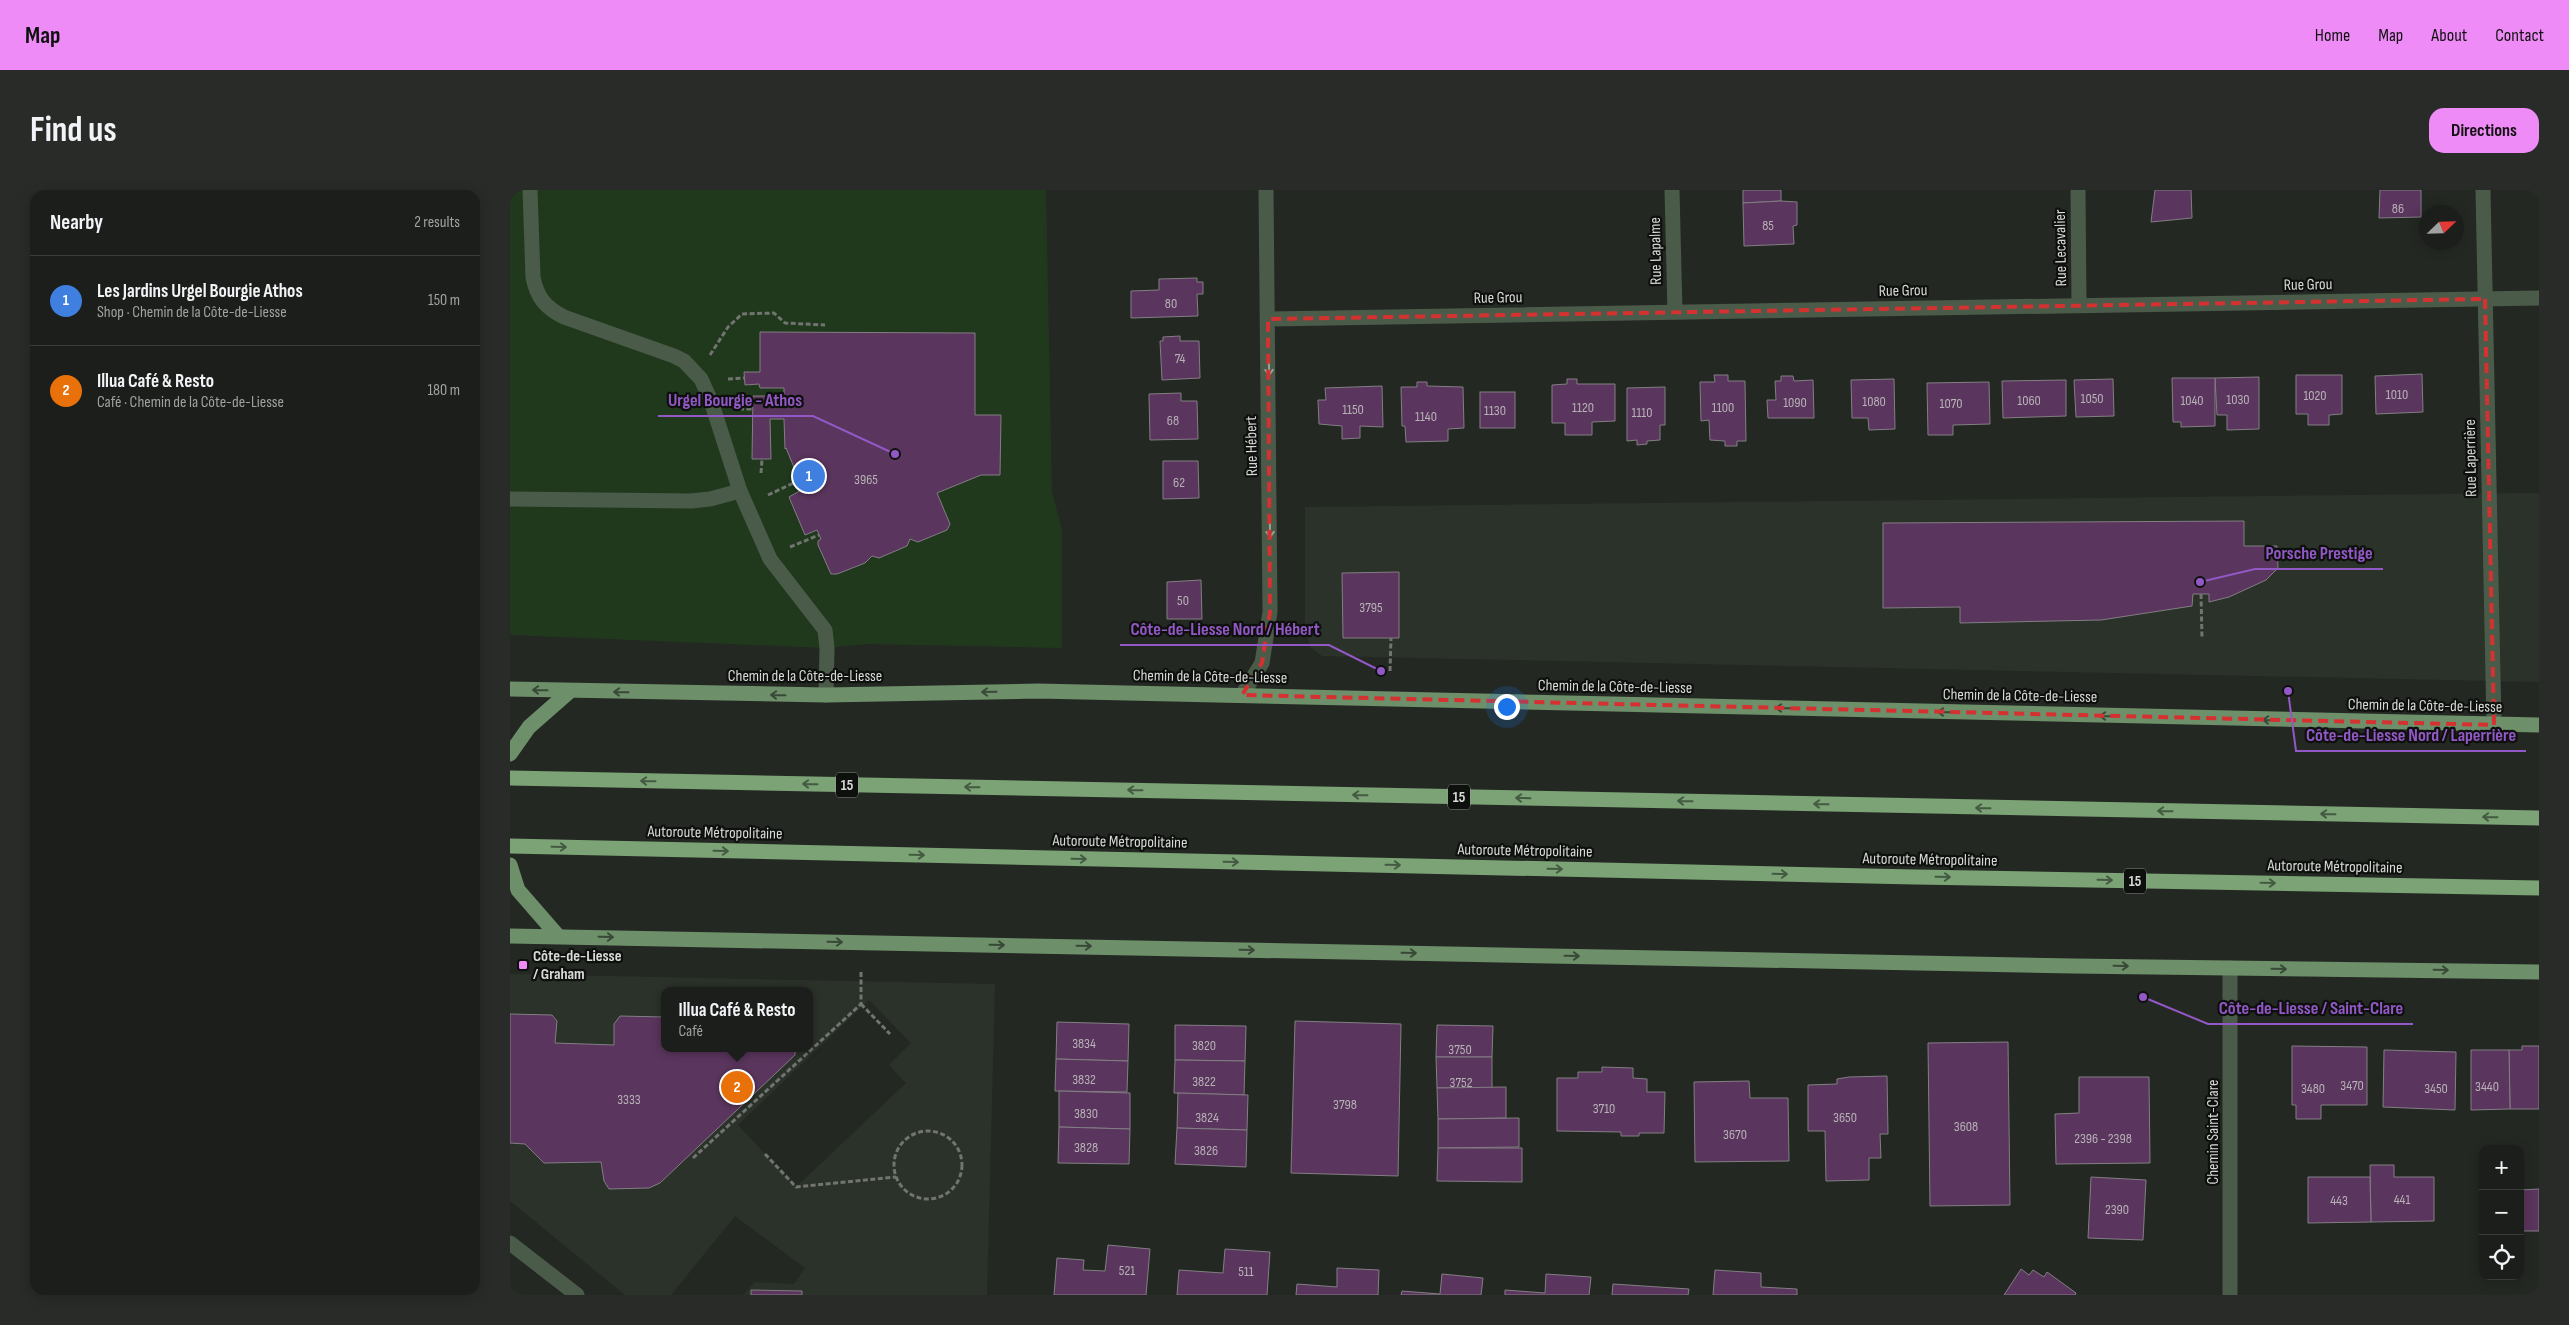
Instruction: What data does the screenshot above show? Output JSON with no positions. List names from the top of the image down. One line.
{"streets":{"highway":["15","Autoroute Métropolitaine"],"main road":["Chemin de la Côte-de-Liesse"],"street":["Rue Lecavalier","Rue Lapalme","Rue Grou","Rue Hébert","Rue Laperrière","Chemin Saint-Clare"]},"crossings":[["Rue Lecavalier","Rue Grou"],["Rue Lapalme","Rue Grou"],["Rue Grou","Rue Hébert"],["Rue Grou","Rue Laperrière"],["Rue Hébert","Chemin de la Côte-de-Liesse"],["Rue Laperrière","Chemin de la Côte-de-Liesse"]],"one_way":["Rue Hébert","Chemin de la Côte-de-Liesse"],"places":{"other":["Urgel Bourgie - Athos","Porsche Prestige","Côte-de-Liesse Nord / Hébert","Côte-de-Liesse Nord / Laperrière","Côte-de-Liesse / Saint-Clare"],"transit":["Côte-de-Liesse / Graham"]},"house_numbers":["86","85","80","74","1010","1020","1050","1030","1060","1040","1080","1090","1070","1120","1100","1150","1130","1110","1140","68","3965","62","50","3795","3834","3820","3750","3832","3822","3752","3470","3440","3480","3450","3333","3798","3710","3830","3824","3650","3608","3670","2396 - 2398","3828","3826","441","443","2390","521","511"],"north":"top right","page":{"header":"Map","nav":["Home","Map","About","Contact"],"buttons":"Directions","title":"Find us","heading":["Nearby","2 results"],"list":[{"mark":"1","name":"Les Jardins Urgel Bourgie Athos","note":"Shop · Chemin de la Côte-de-Liesse","value":"150 m"},{"mark":"2","name":"Illua Café & Resto","note":"Café · Chemin de la Côte-de-Liesse","value":"180 m"}],"pins":["1","2"],"popup":["Illua Café & Resto","Café"],"map_buttons":["+","−"]}}
